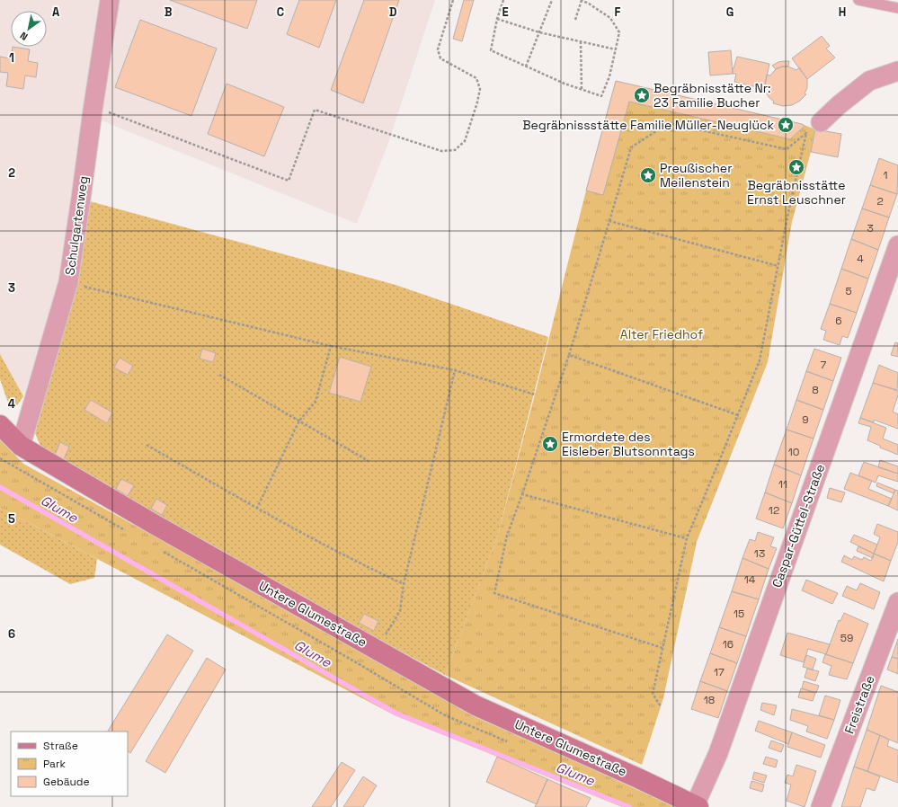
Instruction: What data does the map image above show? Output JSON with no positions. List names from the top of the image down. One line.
{"streets":{"street":["Schulgartenweg","Caspar-Güttel-Straße","Untere Glumestraße","Freistraße"]},"crossings":[["Schulgartenweg","Untere Glumestraße"],["Caspar-Güttel-Straße","Untere Glumestraße"]],"water":["Glume"],"parks":["Alter Friedhof"],"places":{"place":["Begräbnisstätte Nr: 23 Familie Bucher","Begräbnissstätte Familie Müller-Neuglück","Begräbnisstätte Ernst Leuschner","Preußischer Meilenstein","Ermordete des Eisleber Blutsonntags"]},"house_numbers":["1","2","3","4","5","6","7","8","9","10","11","12","13","14","15","59","16","17","18"],"legend":["Straße","Park","Gebäude"],"north":"bottom left","grid":{"columns":["A","B","C","D","E","F","G","H"],"rows":["1","2","3","4","5","6"]}}
